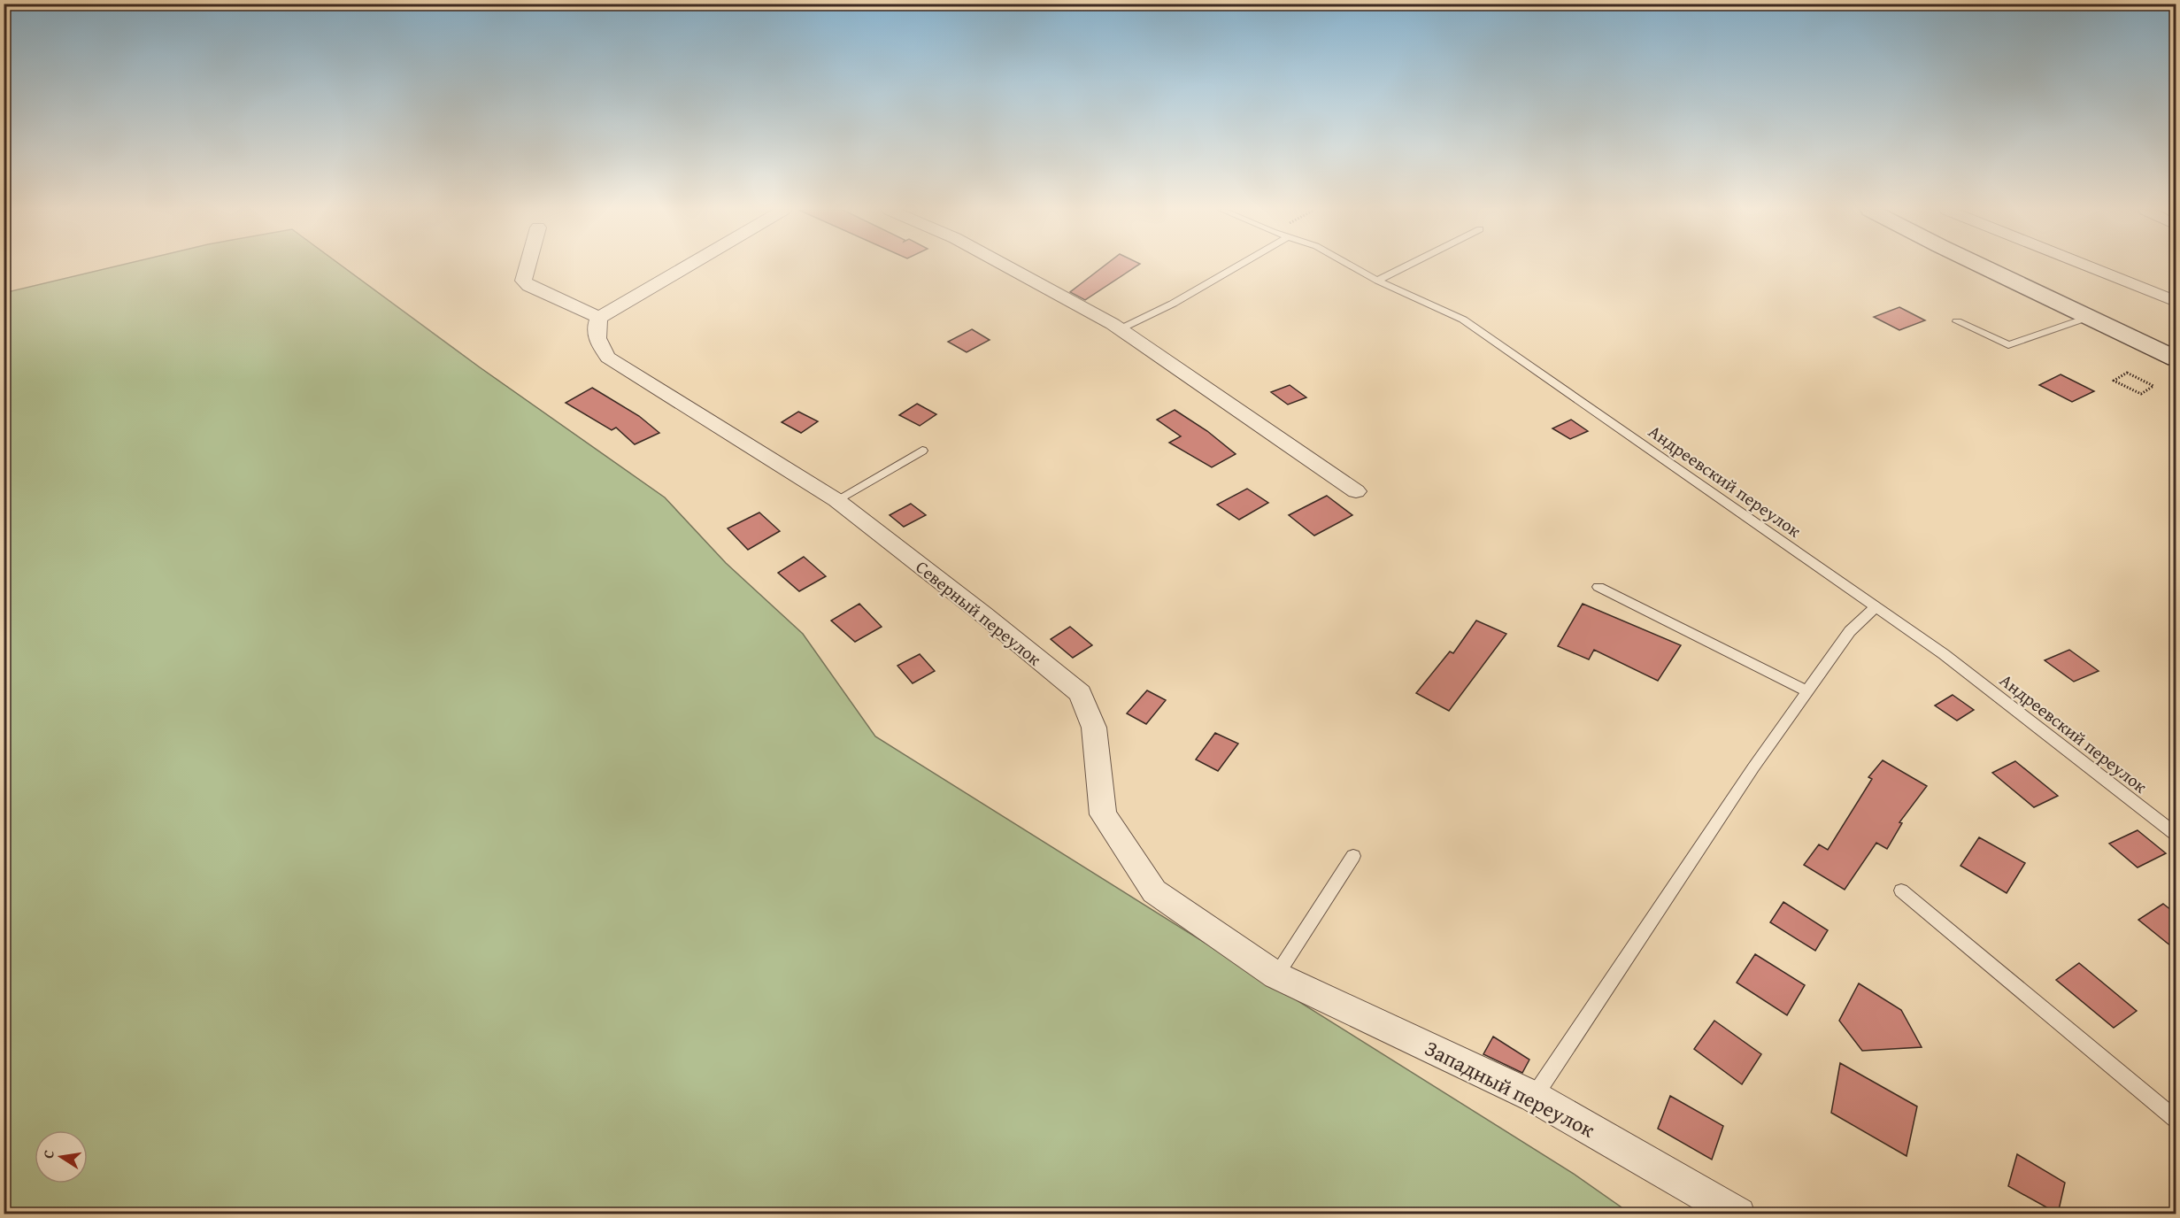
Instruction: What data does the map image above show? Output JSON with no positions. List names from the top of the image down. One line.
{"streets":{"street":["Северный переулок","Западный переулок"],"lane":["Андреевский переулок"]},"crossings":[["Северный переулок","Западный переулок"]],"north":"left"}
